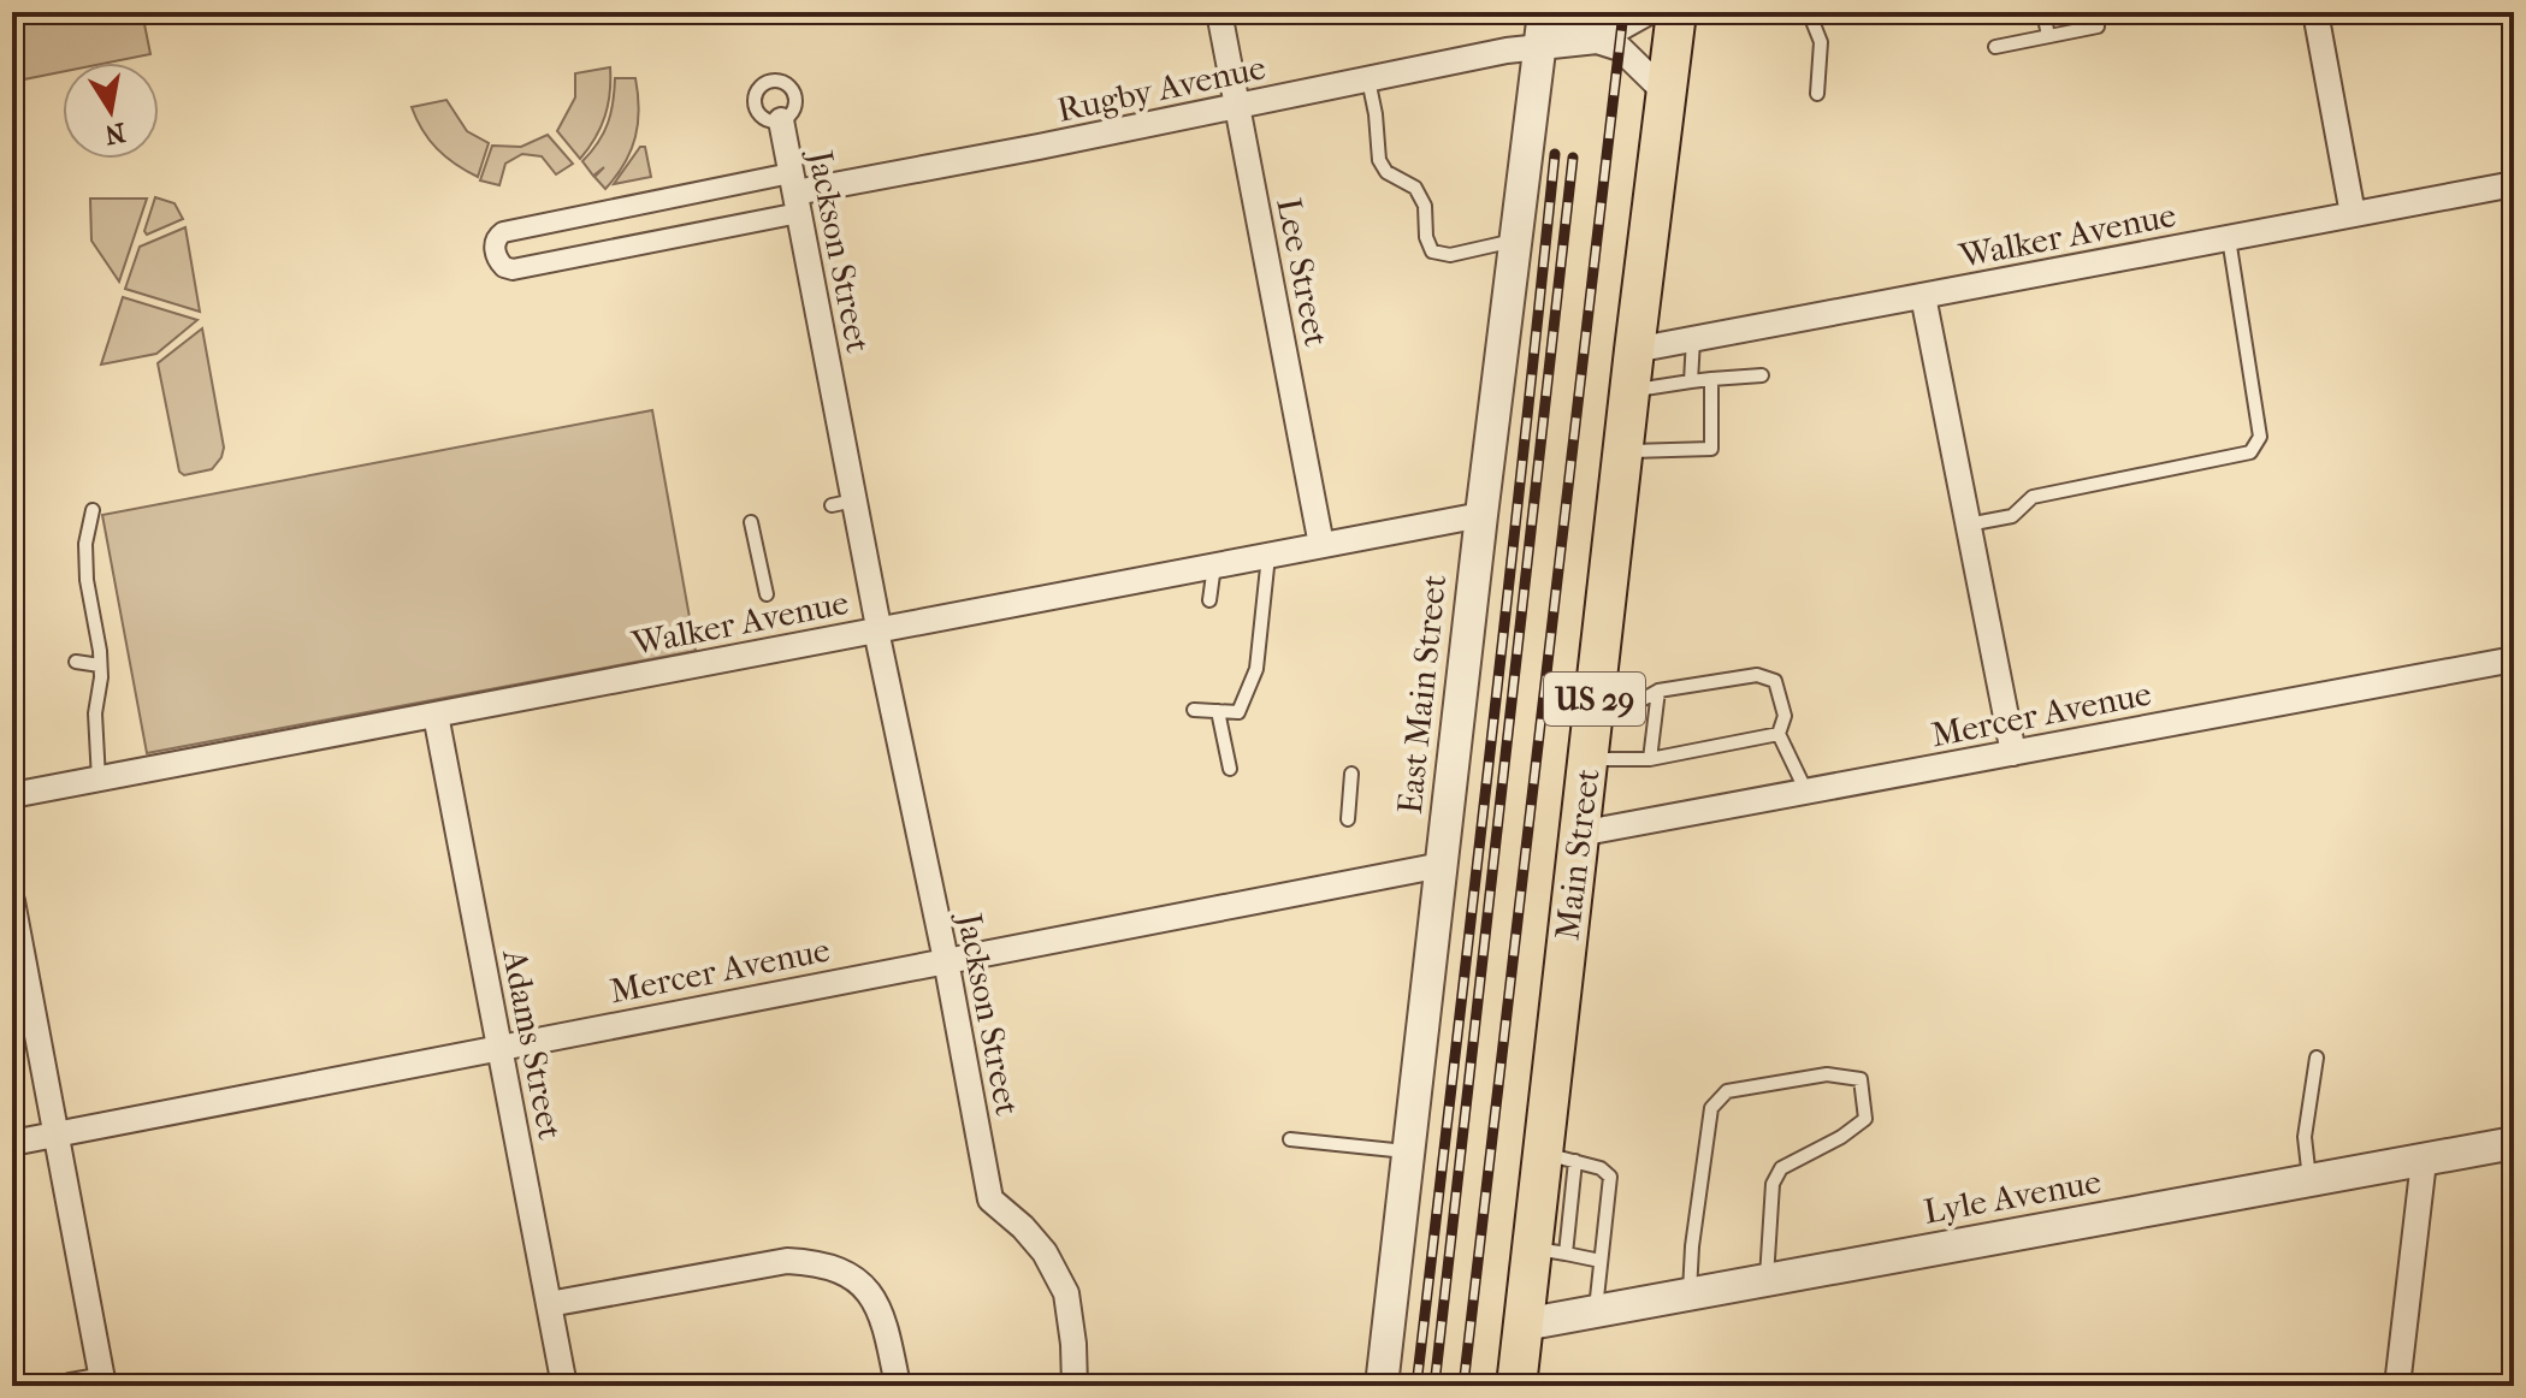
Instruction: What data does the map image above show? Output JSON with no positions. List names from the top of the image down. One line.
{"streets":{"main road":["US 29","Main Street"],"street":["Rugby Avenue","Walker Avenue","Jackson Street","Lee Street","East Main Street","Mercer Avenue","Adams Street","Lyle Avenue"]},"crossings":[["Rugby Avenue","Jackson Street"],["Rugby Avenue","Lee Street"],["Rugby Avenue","East Main Street"],["Walker Avenue","Jackson Street"],["Walker Avenue","Lee Street"],["Walker Avenue","East Main Street"],["Walker Avenue","Main Street"],["Walker Avenue","Adams Street"],["Jackson Street","Mercer Avenue"],["East Main Street","Mercer Avenue"],["Mercer Avenue","Main Street"],["Mercer Avenue","Adams Street"],["Main Street","Lyle Avenue"]],"north":"bottom"}
